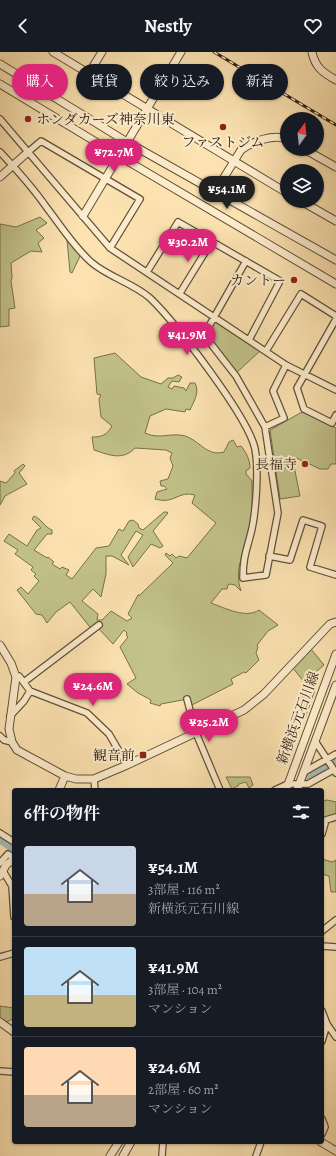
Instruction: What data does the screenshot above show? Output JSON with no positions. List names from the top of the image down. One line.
{"streets":{"street":["新横浜元石川線"]},"places":{"other":["ホンダカーズ神奈川東","ファストジム","カントー","長福寺"],"transit":["観音前"]},"north":"top","page":{"header":"Nestly","chip":["購入","賃貸","絞り込み","新着"],"price":["¥72.7M","¥54.1M","¥30.2M","¥41.9M","¥24.6M","¥25.2M"],"heading":"6件の物件","list":[{"name":"¥54.1M","note":"3部屋 · 116 m² · 新横浜元石川線"},{"name":"¥41.9M","note":"3部屋 · 104 m² · マンション"},{"name":"¥24.6M","note":"2部屋 · 60 m² · マンション"}]}}
